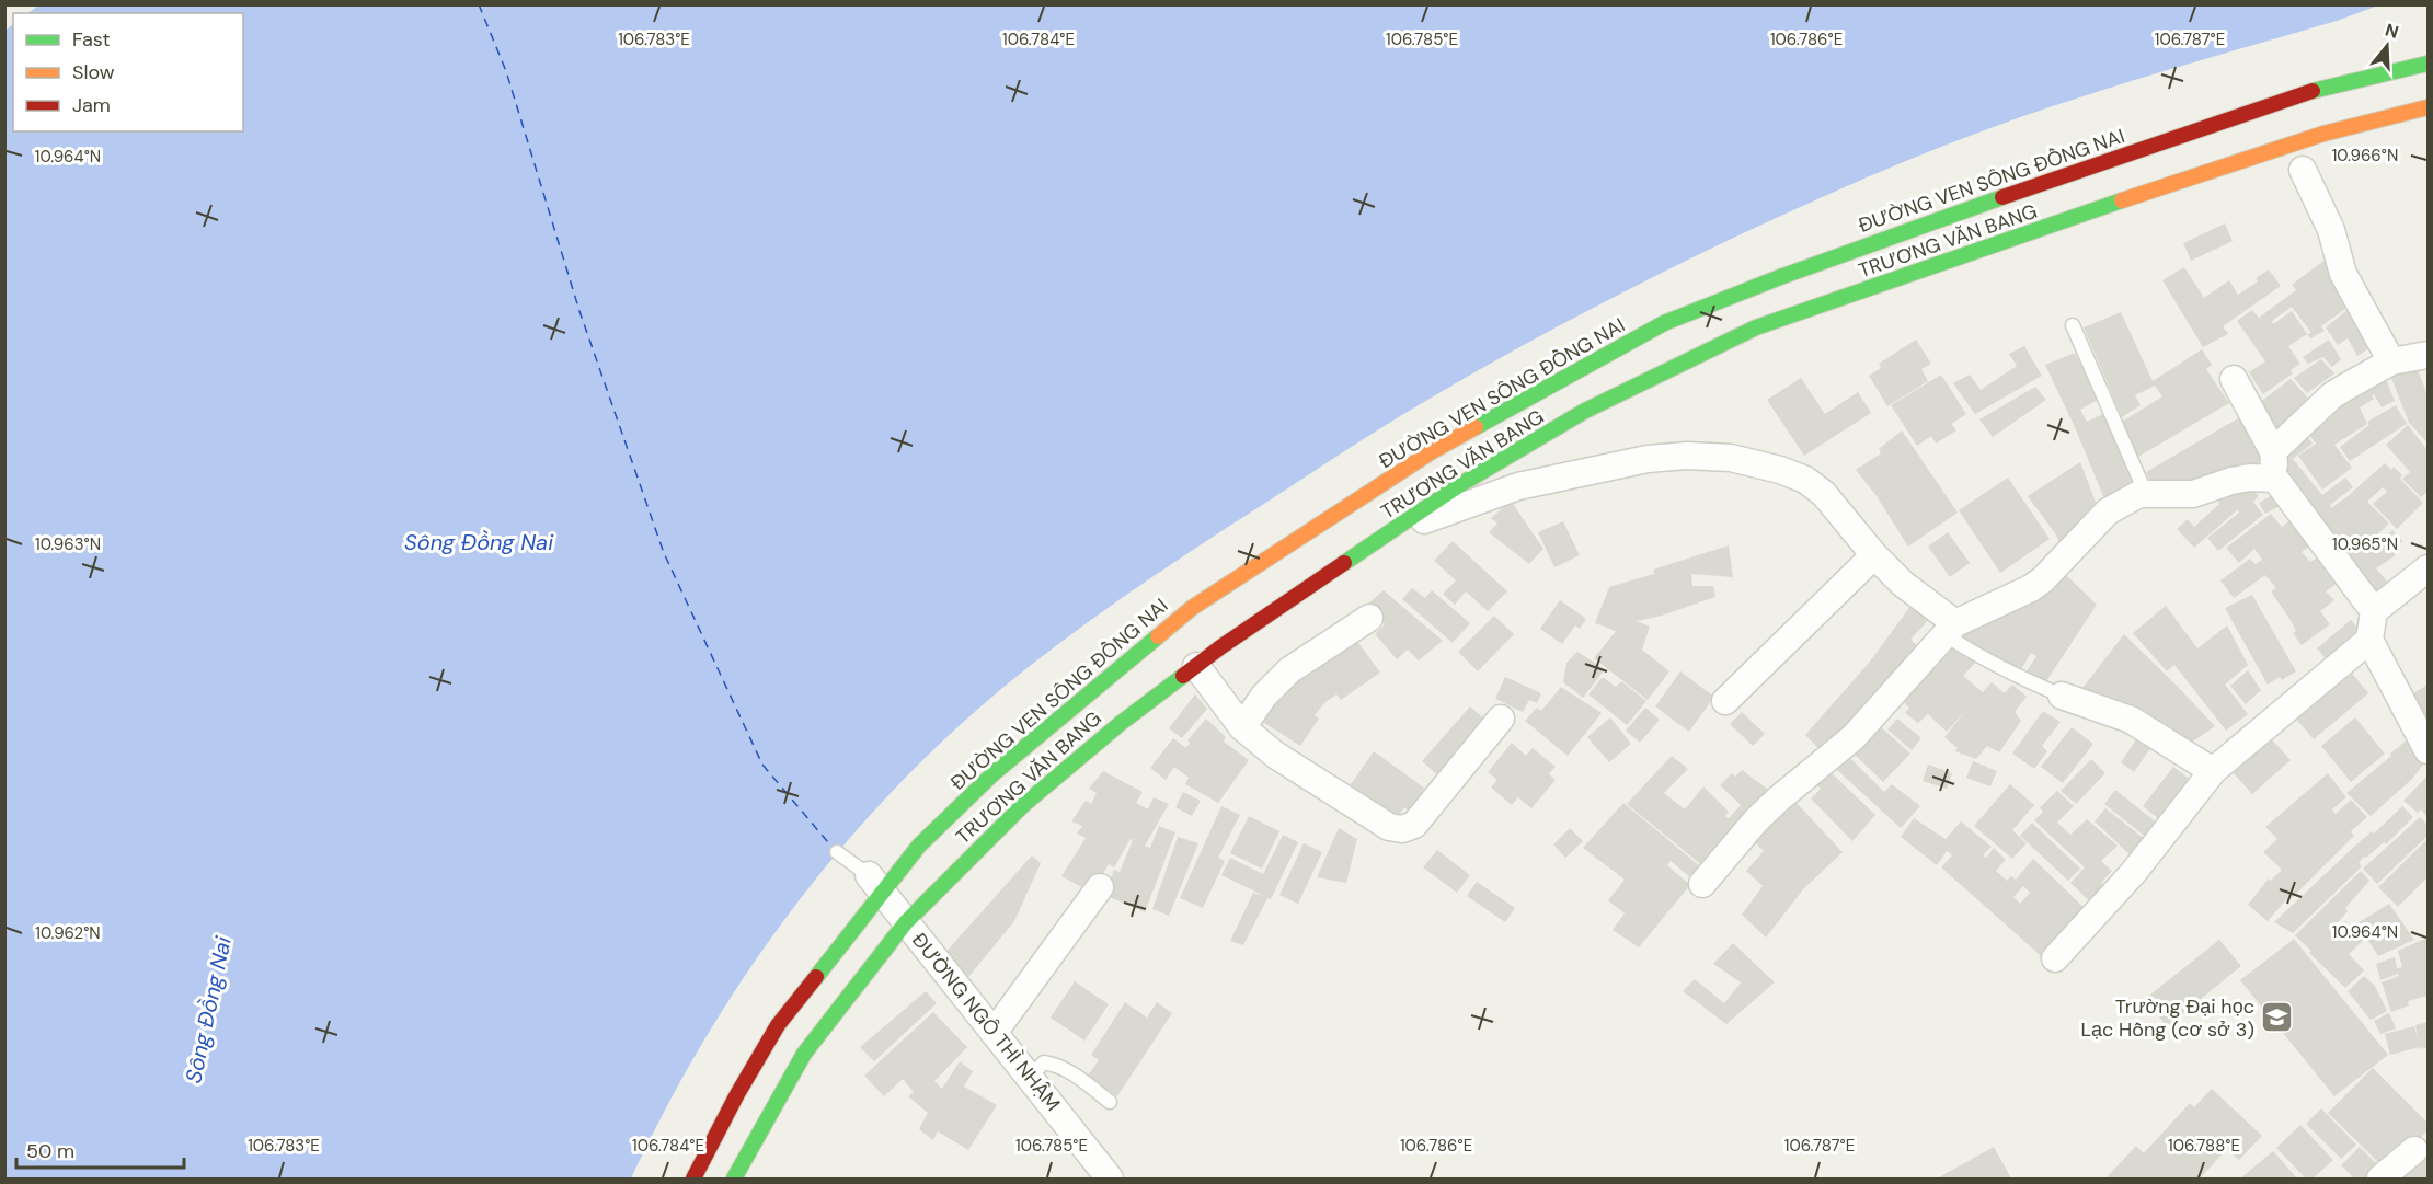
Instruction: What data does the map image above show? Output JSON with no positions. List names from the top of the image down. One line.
{"streets":{"main road":["ĐƯỜNG VEN SÔNG ĐỒNG NAI","TRƯƠNG VĂN BANG"],"street":["ĐƯỜNG NGÔ THÌ NHẬM"]},"crossings":[["ĐƯỜNG VEN SÔNG ĐỒNG NAI","ĐƯỜNG NGÔ THÌ NHẬM"],["TRƯƠNG VĂN BANG","ĐƯỜNG NGÔ THÌ NHẬM"]],"water":["Sông Đồng Nai"],"places":{"school or university":["Trường Đại học Lạc Hồng (cơ sở 3)"]},"legend":["Fast","Slow","Jam"],"scale_bar":"50 m","north":"top","coordinates":["106.783°E","106.784°E","106.785°E","106.786°E","106.787°E","10.966°N","10.964°N","10.965°N","10.963°N","10.962°N","106.788°E"]}
